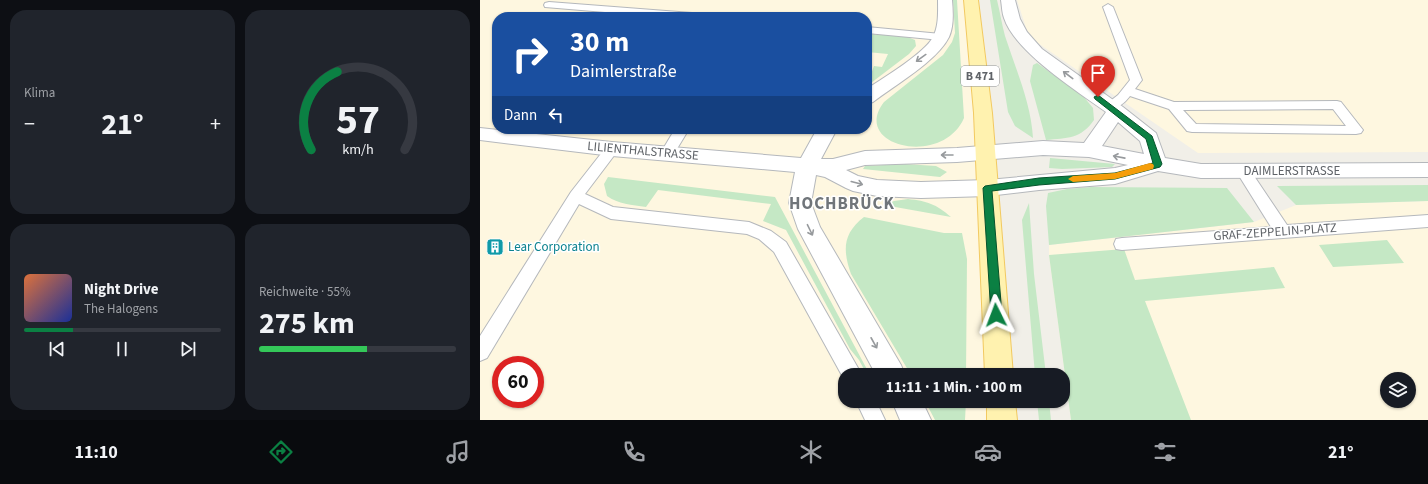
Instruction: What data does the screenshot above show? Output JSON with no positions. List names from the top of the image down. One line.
{"streets":{"main road":["B 471"],"street":["LILIENTHALSTRASSE","DAIMLERSTRASSE"],"lane":["GRAF-ZEPPELIN-PLATZ"]},"crossings":[["B 471","LILIENTHALSTRASSE"],["B 471","DAIMLERSTRASSE"],["LILIENTHALSTRASSE","DAIMLERSTRASSE"]],"districts":["HOCHBRÜCK"],"places":{"building":["Lear Corporation"]},"page":{"tile":["Klima",["Reichweite · 55%","275 km"]],"turn":["30 m","Daimlerstraße"],"then":"Dann","heat":["−","21°","+"],"song":["Night Drive","The Halogens"],"limit":"60","trip":"11:11 · 1 Min. · 100 m","tabs":["11:10","21°"],"gauge":["57","km/h"]}}
